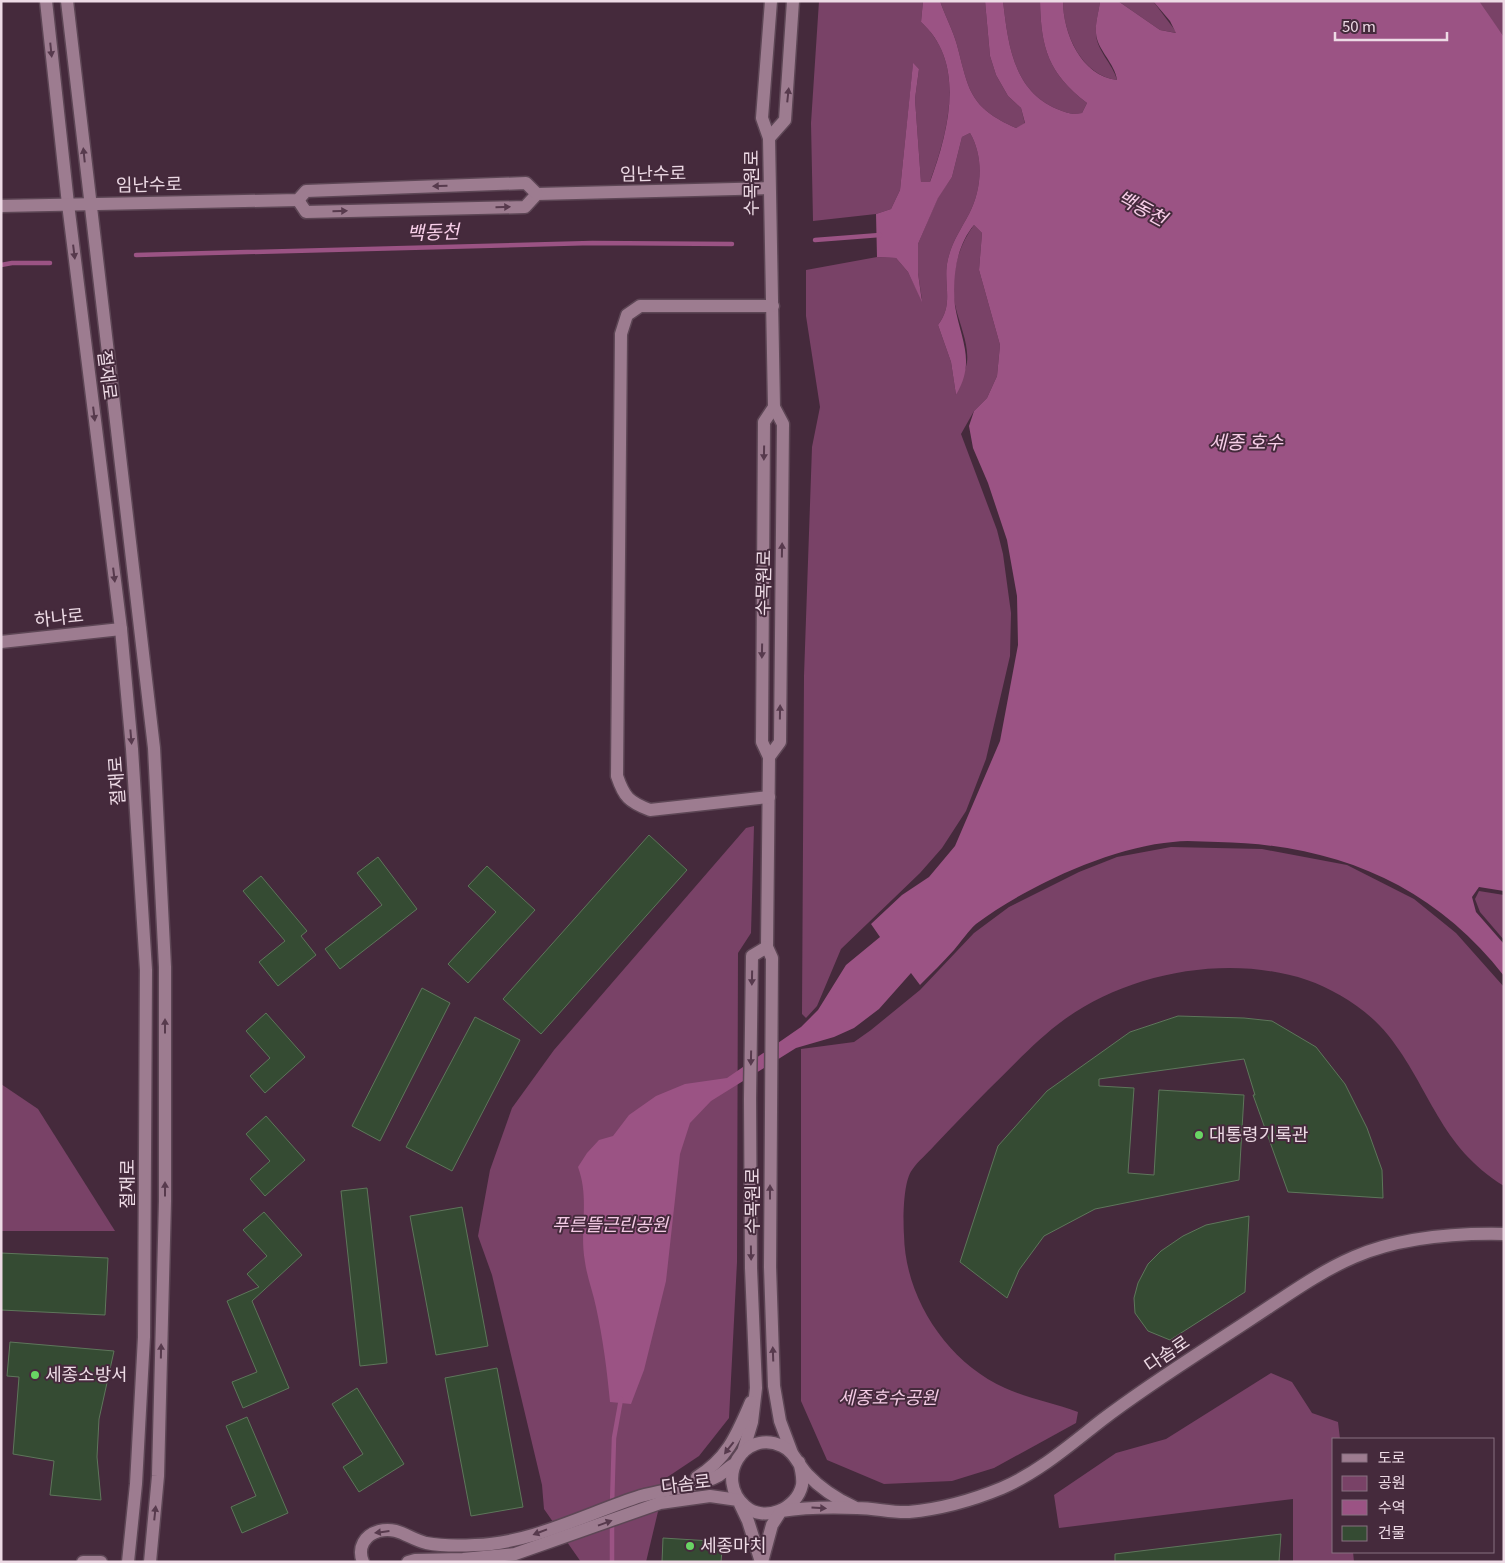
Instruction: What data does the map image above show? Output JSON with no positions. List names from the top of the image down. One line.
{"streets":{"street":["임난수로","수목원로","절재로","하나로","다솜로"]},"crossings":[["임난수로","수목원로"],["임난수로","절재로"],["수목원로","다솜로"],["절재로","하나로"]],"water":["백동천","세종 호수"],"parks":["푸른뜰근린공원","세종호수공원"],"places":["대통령기록관","세종소방서","세종마치"],"legend":["도로","공원","수역","건물"],"scale_bar":"50 m"}
